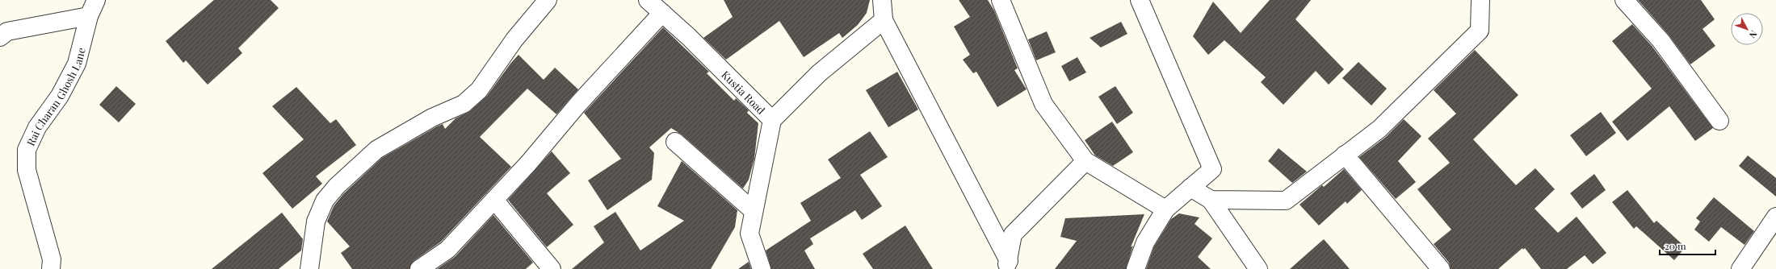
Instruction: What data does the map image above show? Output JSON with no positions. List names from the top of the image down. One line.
{"streets":{"street":["Kustia Road","Rai Charan Ghosh Lane"]},"scale_bar":"20 m","north":"bottom right"}
